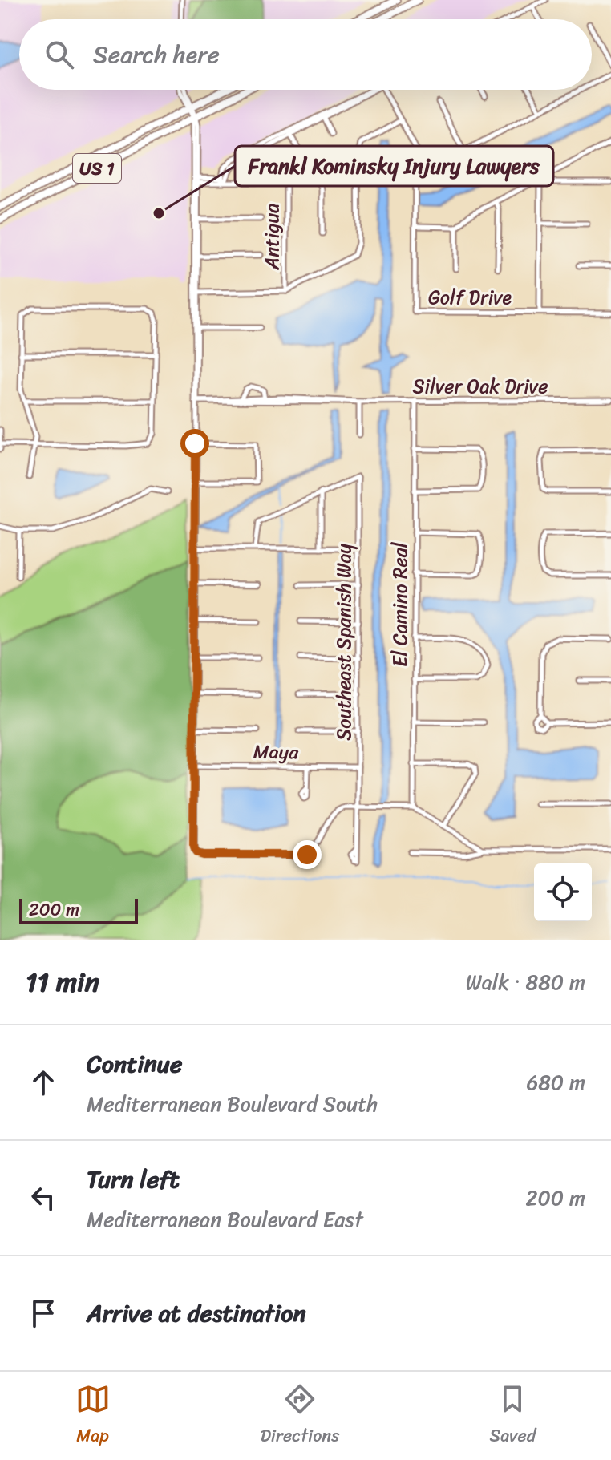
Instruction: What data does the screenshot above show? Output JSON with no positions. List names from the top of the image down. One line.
{"streets":{"main road":["US 1"],"street":["Antigua","Golf Drive","Silver Oak Drive","El Camino Real","Southeast Spanish Way","Maya"]},"crossings":[["Silver Oak Drive","El Camino Real"],["Southeast Spanish Way","Maya"]],"places":["Frankl Kominsky Injury Lawyers"],"scale_bar":"200 m","page":{"search":"Search here","scale":"200 m","heading":["11 min","Walk · 880 m"],"list":[["Continue","Mediterranean Boulevard South","680 m"],["Turn left","Mediterranean Boulevard East","200 m"],"Arrive at destination"],"nav":["Map","Directions","Saved"]}}
